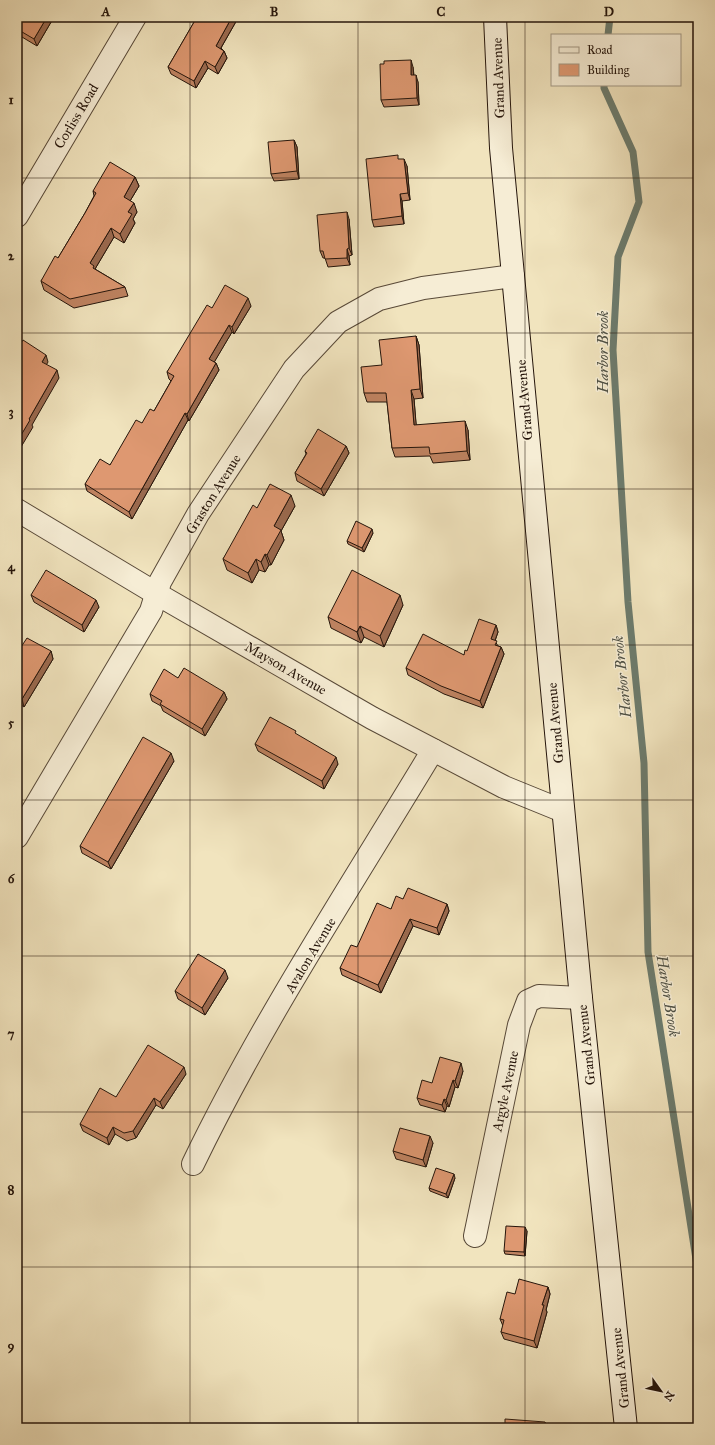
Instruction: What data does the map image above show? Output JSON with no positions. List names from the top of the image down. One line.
{"streets":{"street":["Grand Avenue","Corliss Road","Graston Avenue","Mayson Avenue","Avalon Avenue","Argyle Avenue"]},"crossings":[["Grand Avenue","Graston Avenue"],["Grand Avenue","Mayson Avenue"],["Grand Avenue","Argyle Avenue"],["Graston Avenue","Mayson Avenue"],["Mayson Avenue","Avalon Avenue"]],"water":["Harbor Brook"],"legend":["Road","Building"],"north":"bottom right","grid":{"columns":["A","B","C","D"],"rows":["1","2","3","4","5","6","7","8","9"]}}
